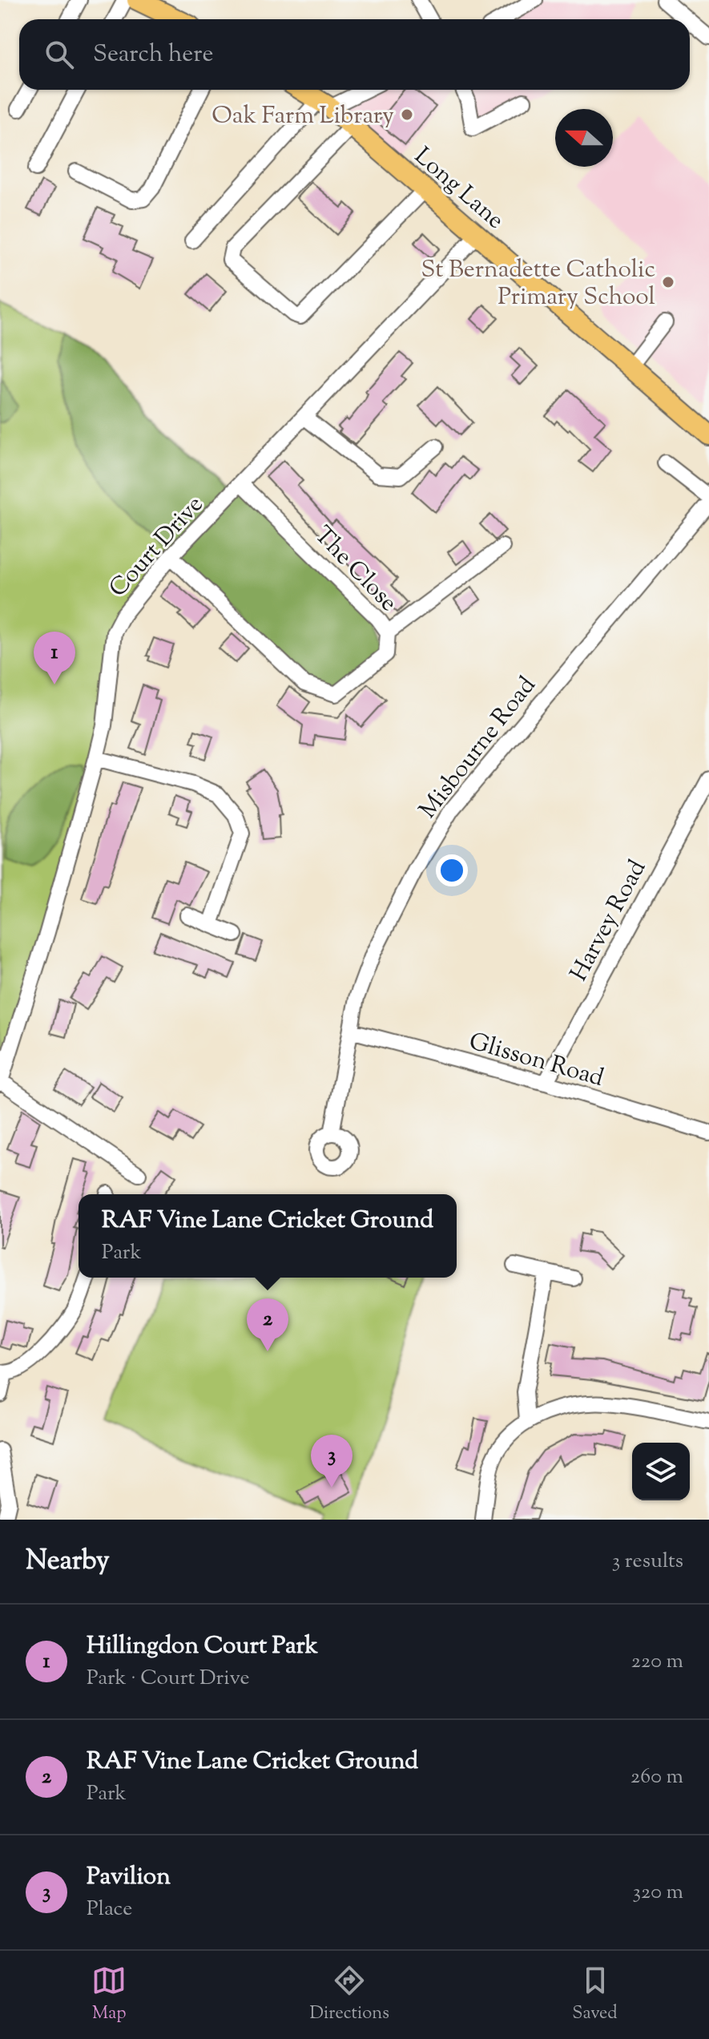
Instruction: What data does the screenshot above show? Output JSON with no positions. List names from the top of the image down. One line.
{"streets":{"main road":["Long Lane"],"street":["Court Drive","The Close","Misbourne Road","Harvey Road","Glisson Road"]},"crossings":[["Long Lane","Court Drive"],["Court Drive","The Close"],["Misbourne Road","Glisson Road"],["Harvey Road","Glisson Road"]],"places":["Oak Farm Library","St Bernadette Catholic Primary School"],"north":"left","page":{"search":"Search here","pins":["1","2","3"],"popup":["RAF Vine Lane Cricket Ground","Park"],"heading":["Nearby","3 results"],"list":[{"mark":"1","name":"Hillingdon Court Park","note":"Park · Court Drive","value":"220 m"},{"mark":"2","name":"RAF Vine Lane Cricket Ground","note":"Park","value":"260 m"},{"mark":"3","name":"Pavilion","note":"Place","value":"320 m"}],"nav":["Map","Directions","Saved"]}}
